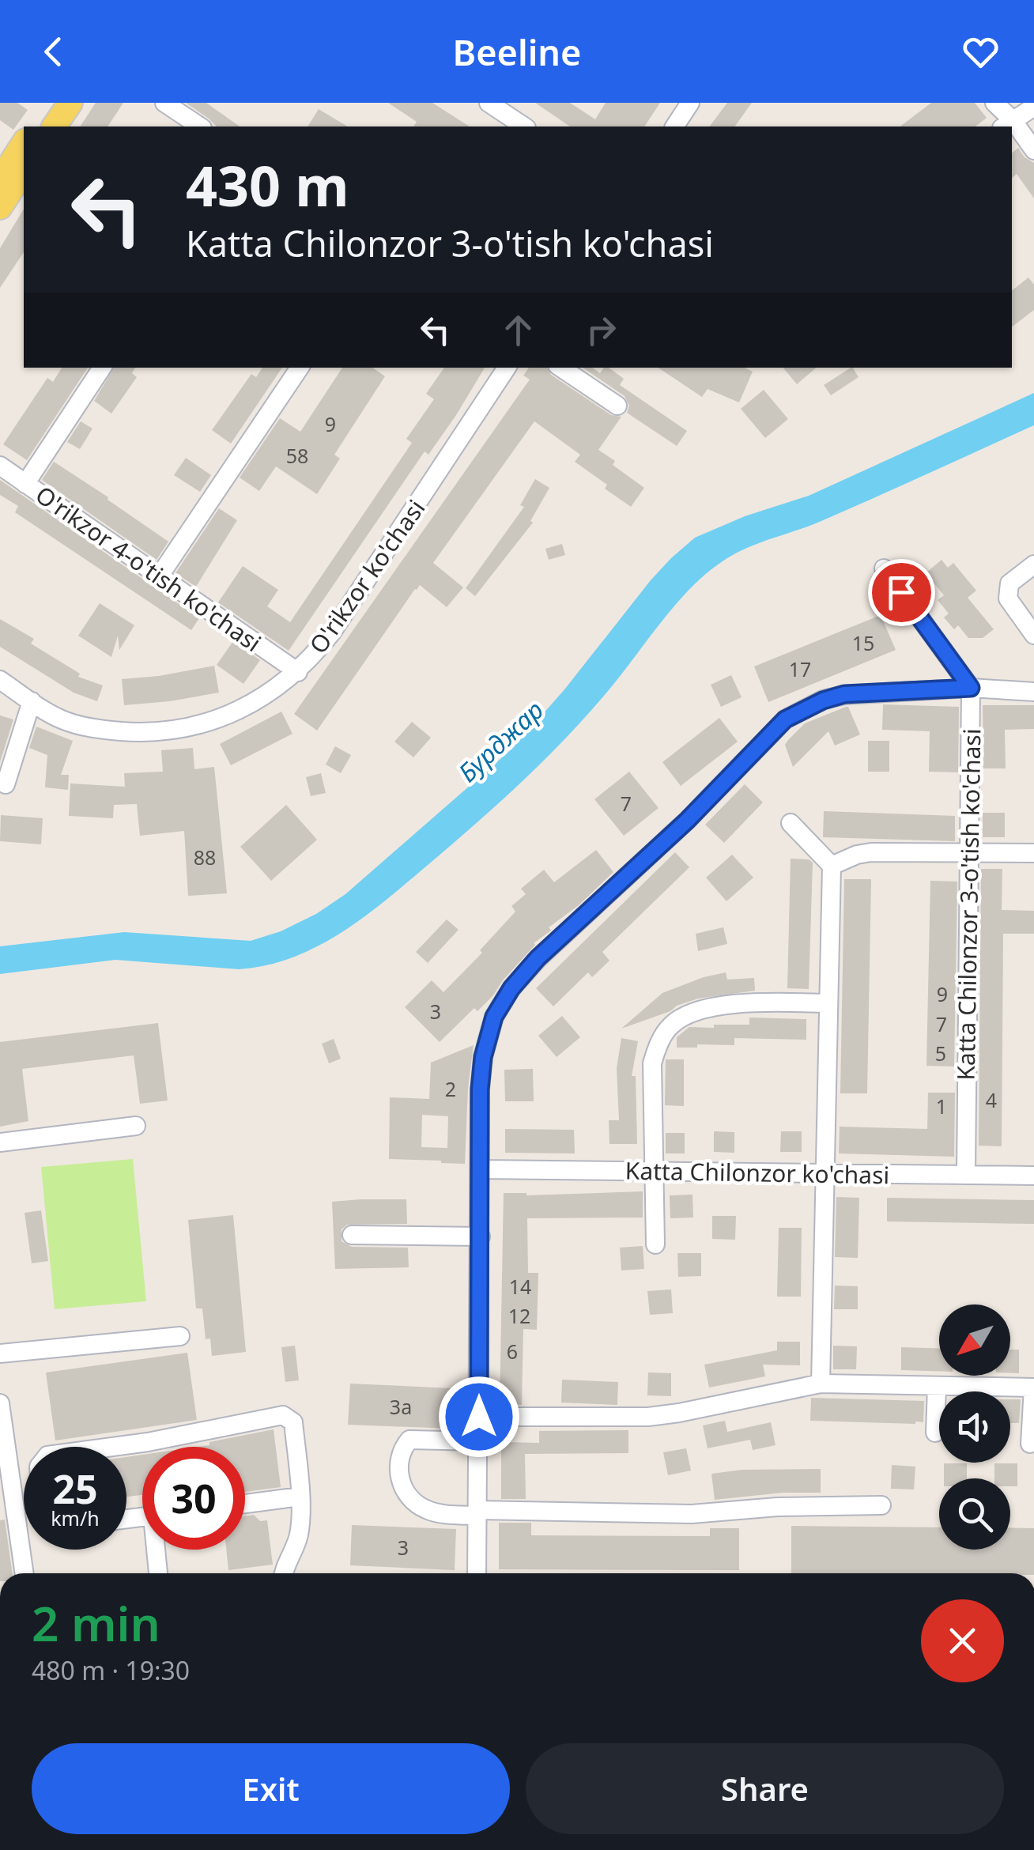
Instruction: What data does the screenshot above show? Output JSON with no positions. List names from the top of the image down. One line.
{"streets":{"street":["O'rikzor 4-o'tish ko'chasi","O'rikzor ko'chasi","Katta Chilonzor 3-o'tish ko'chasi","Katta Chilonzor ko'chasi"]},"crossings":[["O'rikzor 4-o'tish ko'chasi","O'rikzor ko'chasi"],["Katta Chilonzor 3-o'tish ko'chasi","Katta Chilonzor ko'chasi"]],"water":["Бурджар"],"house_numbers":["9","58","15","17","7","88","9","3","7","5","2","4","1","14","12","6","3a","3"],"north":"bottom left","page":{"header":"Beeline","turn":["430 m","Katta Chilonzor 3-o'tish ko'chasi"],"speed":"25 km/h","limit":"30","heading":["2 min","480 m · 19:30"],"buttons":["Exit","Share"]}}
